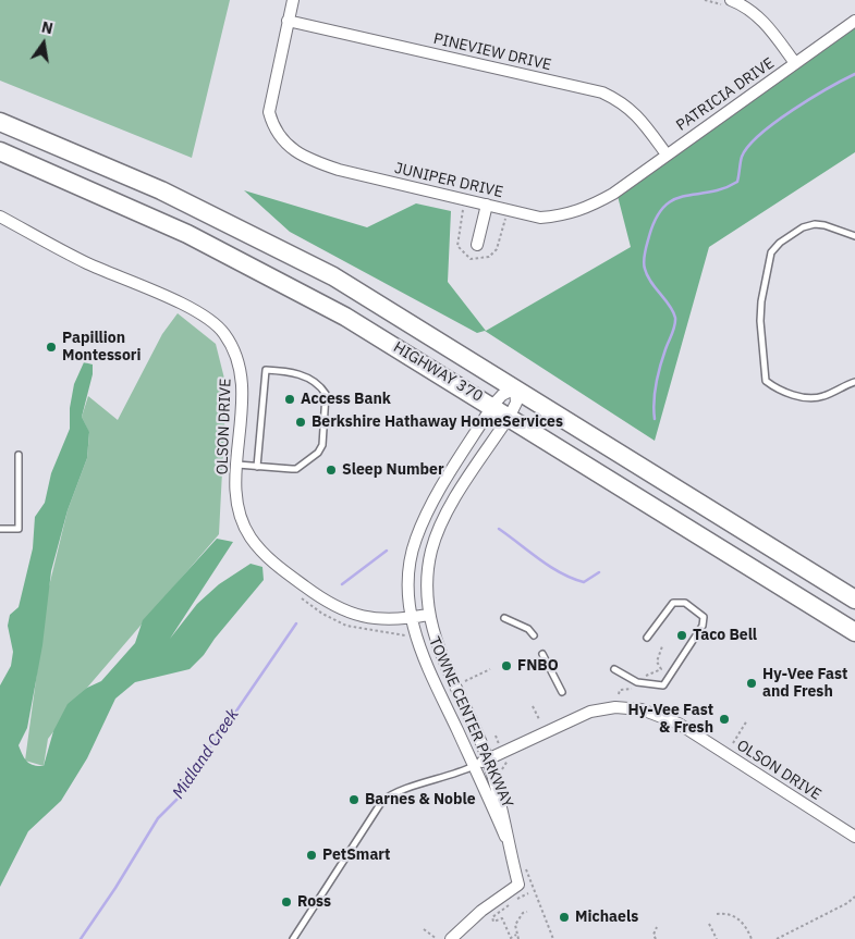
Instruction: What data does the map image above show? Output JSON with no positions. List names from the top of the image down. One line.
{"streets":{"highway":["HIGHWAY 370"],"street":["PINEVIEW DRIVE","PATRICIA DRIVE","JUNIPER DRIVE","OLSON DRIVE","TOWNE CENTER PARKWAY"]},"crossings":[["PINEVIEW DRIVE","PATRICIA DRIVE"],["PINEVIEW DRIVE","JUNIPER DRIVE"],["PATRICIA DRIVE","JUNIPER DRIVE"],["HIGHWAY 370","TOWNE CENTER PARKWAY"],["OLSON DRIVE","TOWNE CENTER PARKWAY"]],"water":["Midland Creek"],"places":["Papillion Montessori","Access Bank","Berkshire Hathaway HomeServices","Sleep Number","Taco Bell","FNBO","Hy-Vee Fast and Fresh","Hy-Vee Fast & Fresh","Barnes & Noble","PetSmart","Ross","Michaels"],"north":"top"}
